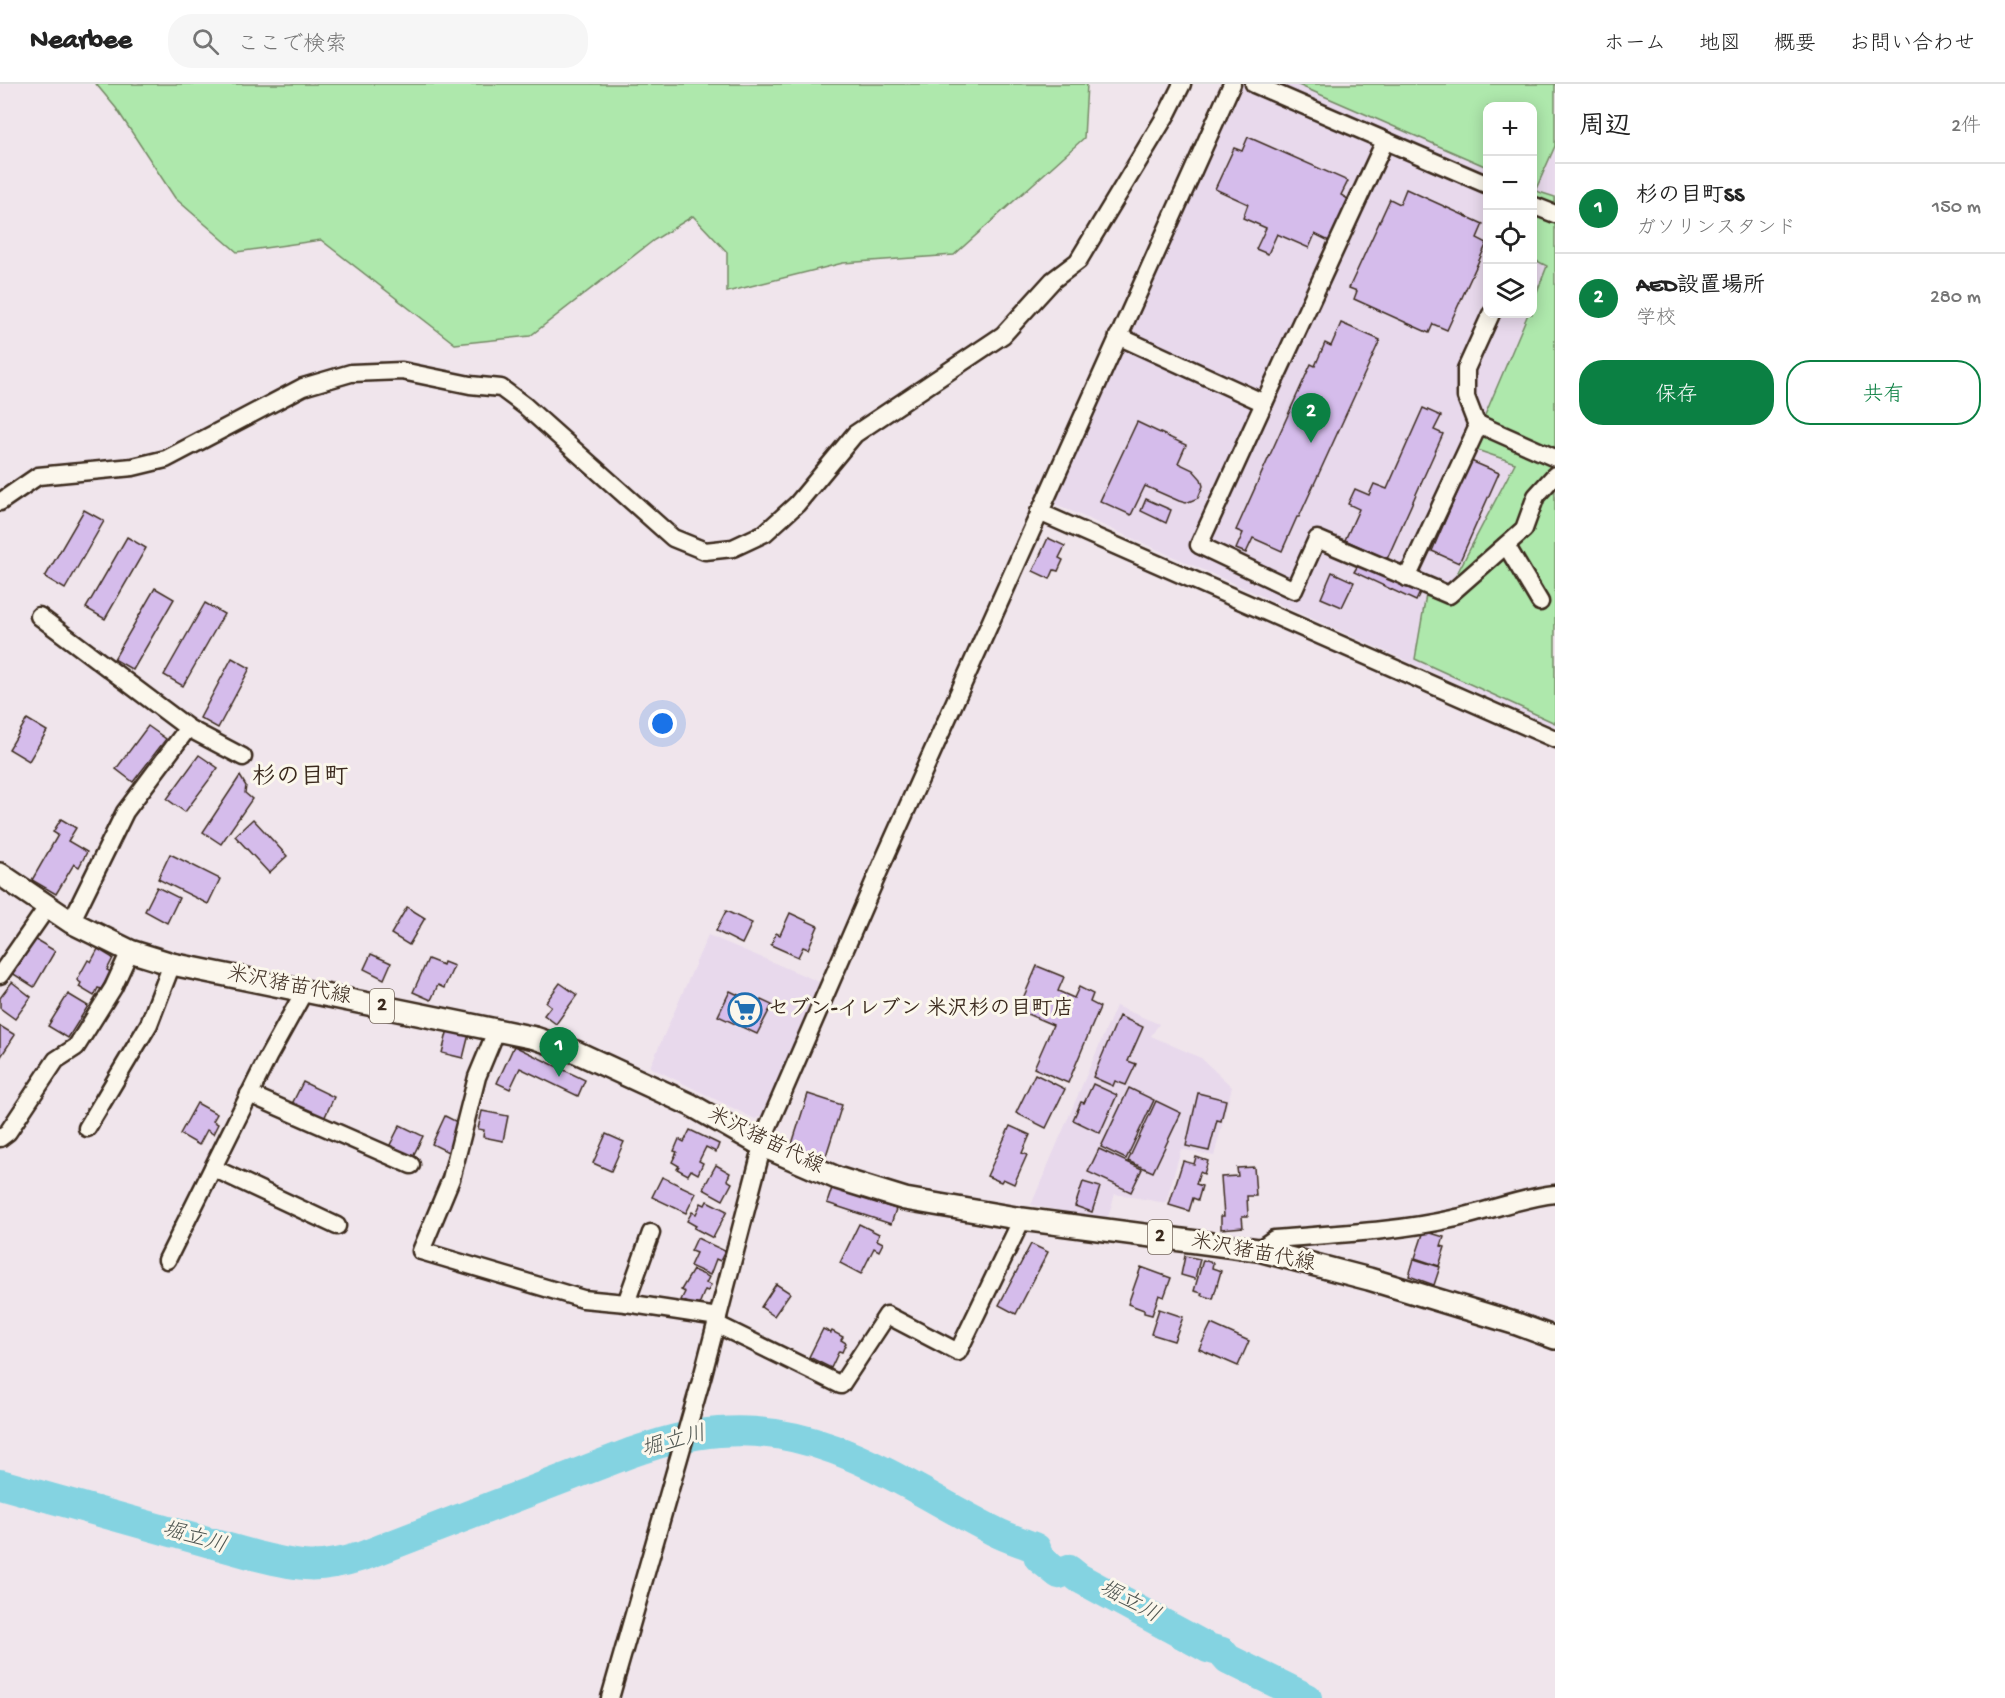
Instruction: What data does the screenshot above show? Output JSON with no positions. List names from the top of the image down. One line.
{"streets":{"main road":["米沢猪苗代線","2"]},"districts":["杉の目町"],"water":["堀立川"],"places":{"supermarket":["セブン-イレブン 米沢杉の目町店"]},"page":{"header":"Nearbee","search":"ここで検索","nav":["ホーム","地図","概要","お問い合わせ"],"heading":["周辺","2件"],"map_buttons":["+","−"],"list":[{"mark":"1","name":"杉の目町SS","note":"ガソリンスタンド","value":"150 m"},{"mark":"2","name":"AED設置場所","note":"学校","value":"280 m"}],"buttons":["保存","共有"],"pins":["2","1"]}}
